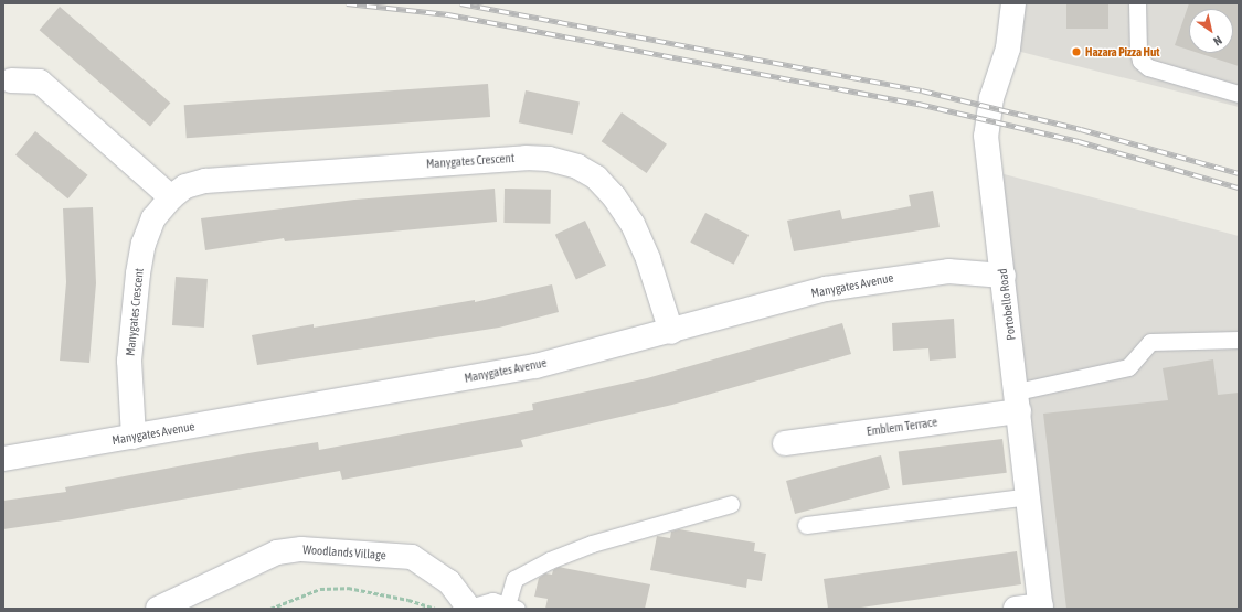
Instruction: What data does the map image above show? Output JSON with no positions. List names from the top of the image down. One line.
{"streets":{"street":["Manygates Crescent","Manygates Avenue","Portobello Road","Emblem Terrace","Woodlands Village"]},"crossings":[["Manygates Crescent","Manygates Avenue"],["Manygates Avenue","Portobello Road"],["Portobello Road","Emblem Terrace"]],"places":["Hazara Pizza Hut"],"north":"bottom right"}
